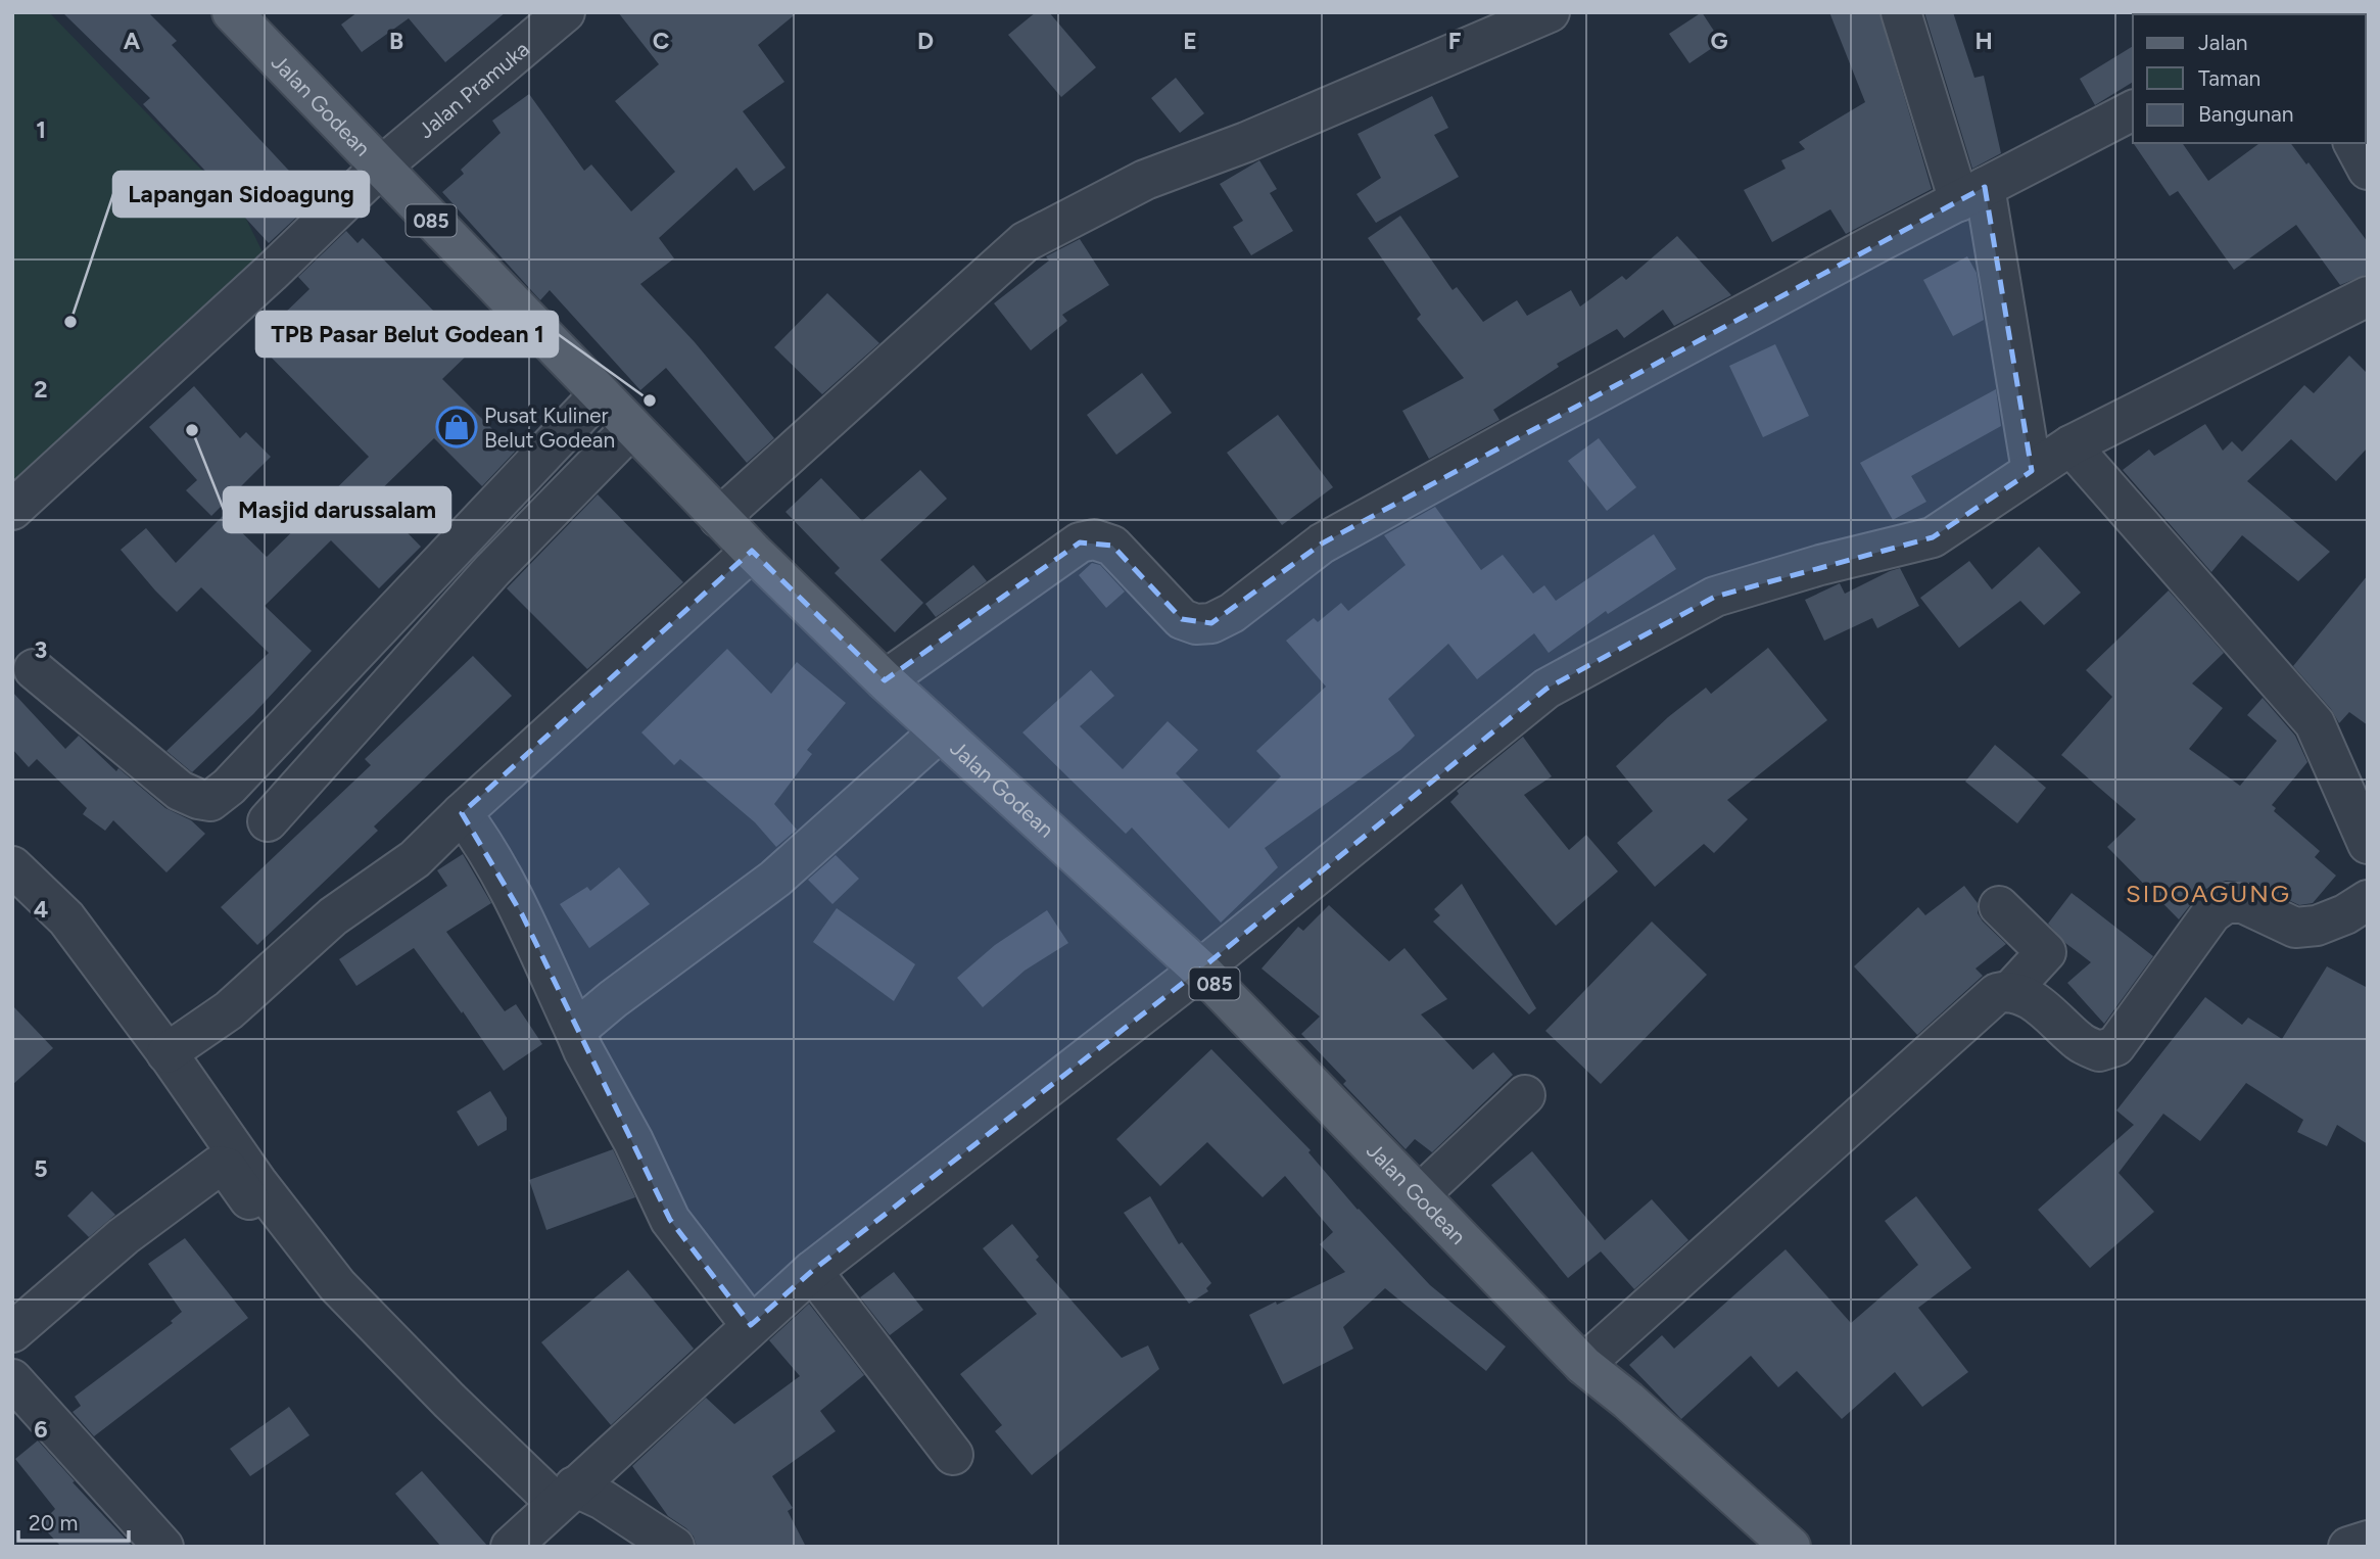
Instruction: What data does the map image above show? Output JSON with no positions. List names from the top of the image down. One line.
{"streets":{"main road":["Jalan Godean","085"],"street":["Jalan Pramuka"]},"crossings":[["Jalan Pramuka","Jalan Godean"]],"districts":["SIDOAGUNG"],"places":{"other":["Lapangan Sidoagung","TPB Pasar Belut Godean 1","Masjid darussalam"],"shop":["Pusat Kuliner Belut Godean"]},"legend":["Jalan","Taman","Bangunan"],"scale_bar":"20 m","grid":{"columns":["A","B","C","D","E","F","G","H"],"rows":["1","2","3","4","5","6"]}}
